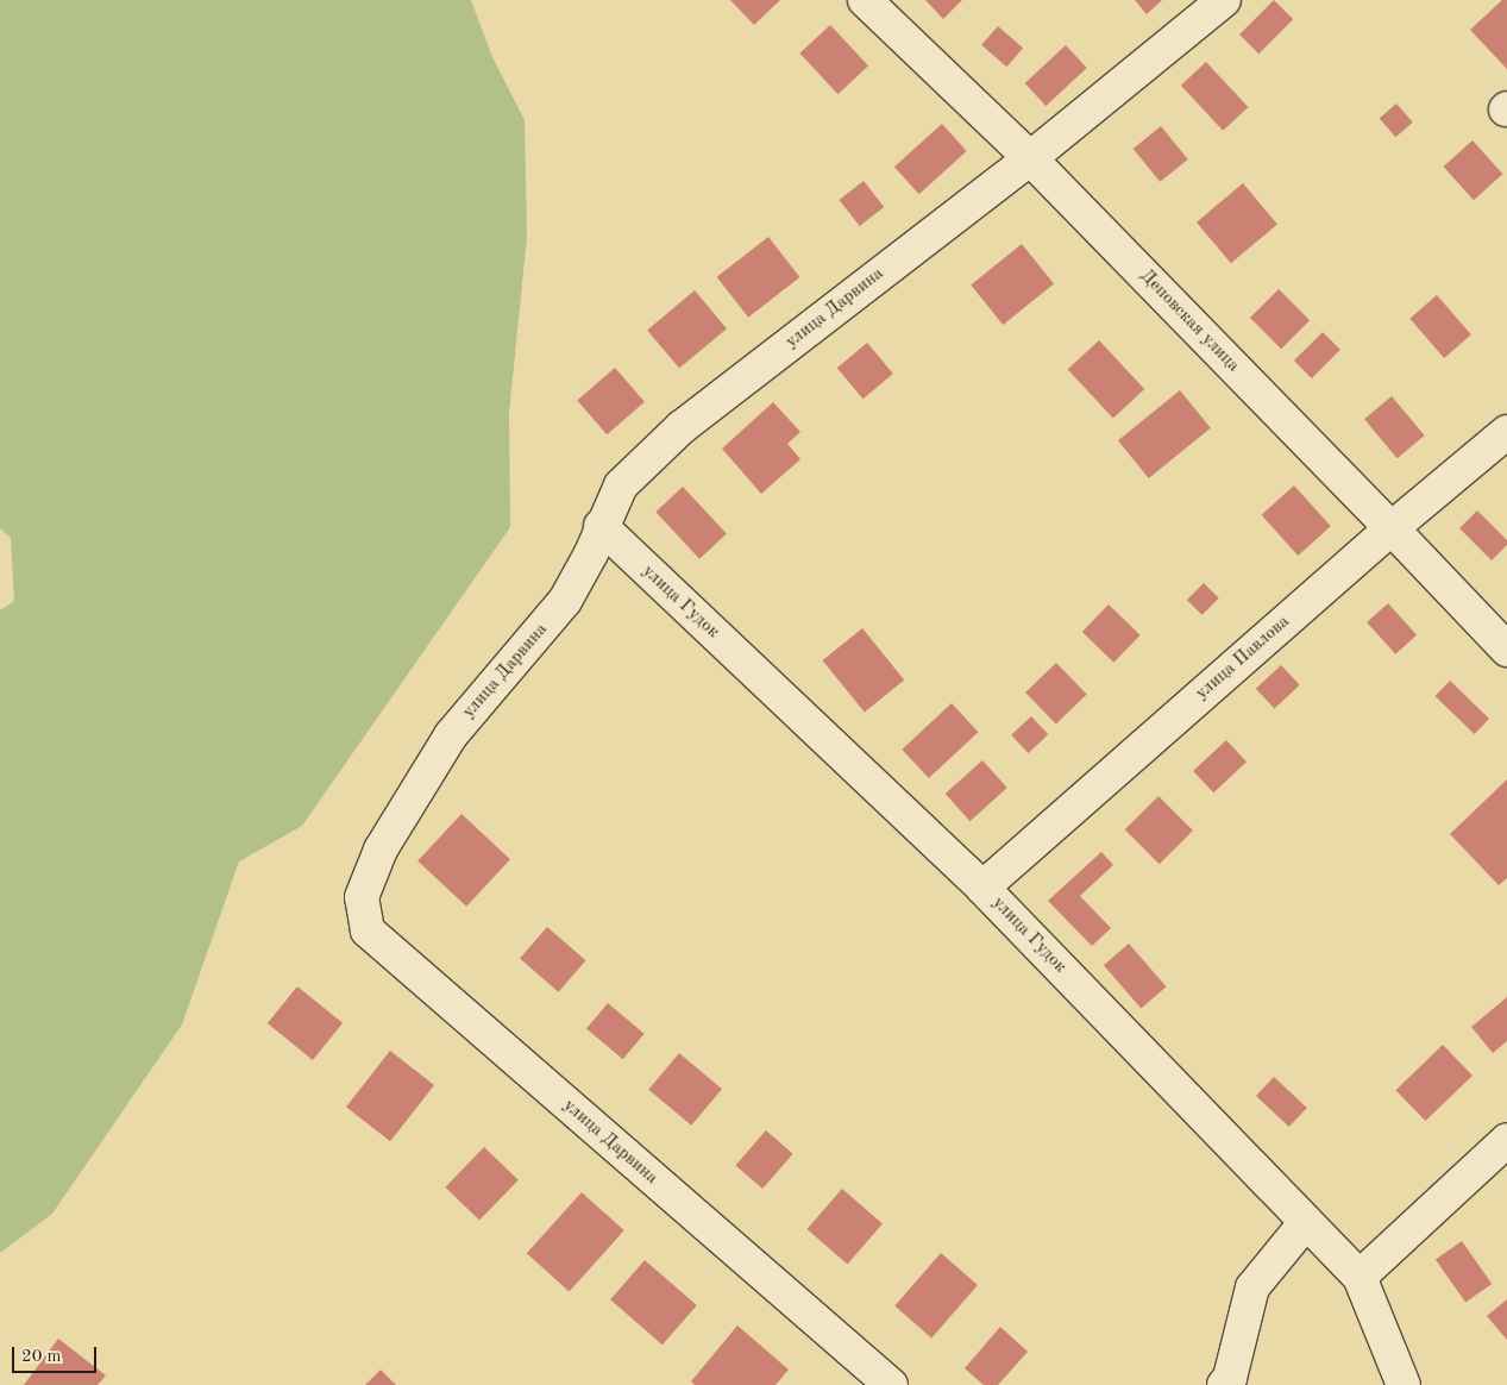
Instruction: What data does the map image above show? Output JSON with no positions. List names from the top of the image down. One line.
{"streets":{"street":["улица Дарвина","Деповская улица","улица Гудок","улица Павлова"]},"crossings":[["улица Дарвина","Деповская улица"],["улица Дарвина","улица Гудок"],["Деповская улица","улица Павлова"],["улица Гудок","улица Павлова"]],"scale_bar":"20 m"}
